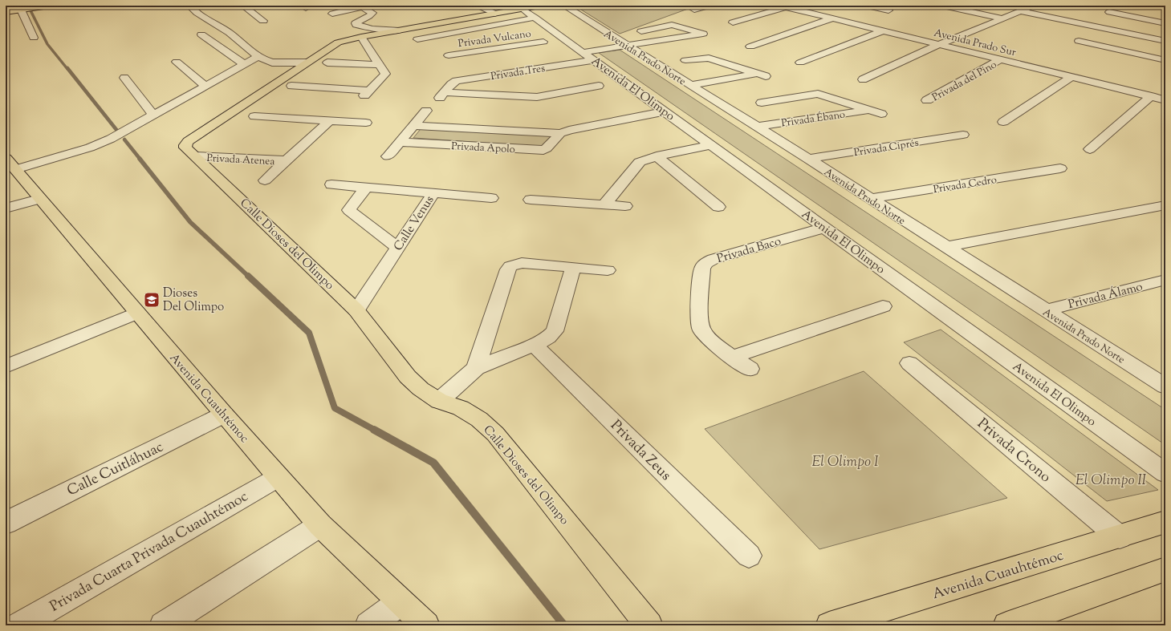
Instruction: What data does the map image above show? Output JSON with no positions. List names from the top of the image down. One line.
{"streets":{"main road":["Calle Dioses del Olimpo","Avenida Cuauhtémoc"],"street":["Privada Vulcano","Avenida Prado Sur","Avenida Prado Norte","Privada Tres","Privada del Pino","Avenida El Olimpo","Privada Ébano","Privada Apolo","Privada Ciprés","Privada Atenea","Privada Cedro","Calle Venus","Privada Baco","Privada Álamo","Privada Zeus","Privada Crono","Calle Cuitláhuac","Privada Cuarta Privada Cuauhtémoc"]},"crossings":[["Privada Vulcano","Avenida El Olimpo"],["Avenida Prado Sur","Privada del Pino"],["Avenida Prado Norte","Privada Tres"],["Avenida Prado Norte","Privada Ébano"],["Avenida Prado Norte","Privada Ciprés"],["Avenida Prado Norte","Privada Cedro"],["Avenida Prado Norte","Privada Álamo"],["Privada Tres","Avenida El Olimpo"],["Avenida El Olimpo","Privada Apolo"],["Avenida El Olimpo","Calle Dioses del Olimpo"],["Avenida El Olimpo","Privada Baco"],["Privada Atenea","Calle Dioses del Olimpo"],["Calle Venus","Calle Dioses del Olimpo"],["Avenida Cuauhtémoc","Privada Crono"],["Avenida Cuauhtémoc","Calle Cuitláhuac"],["Avenida Cuauhtémoc","Privada Cuarta Privada Cuauhtémoc"]],"parks":["El Olimpo I","El Olimpo II"],"places":{"school or university":["Dioses Del Olimpo"]}}
